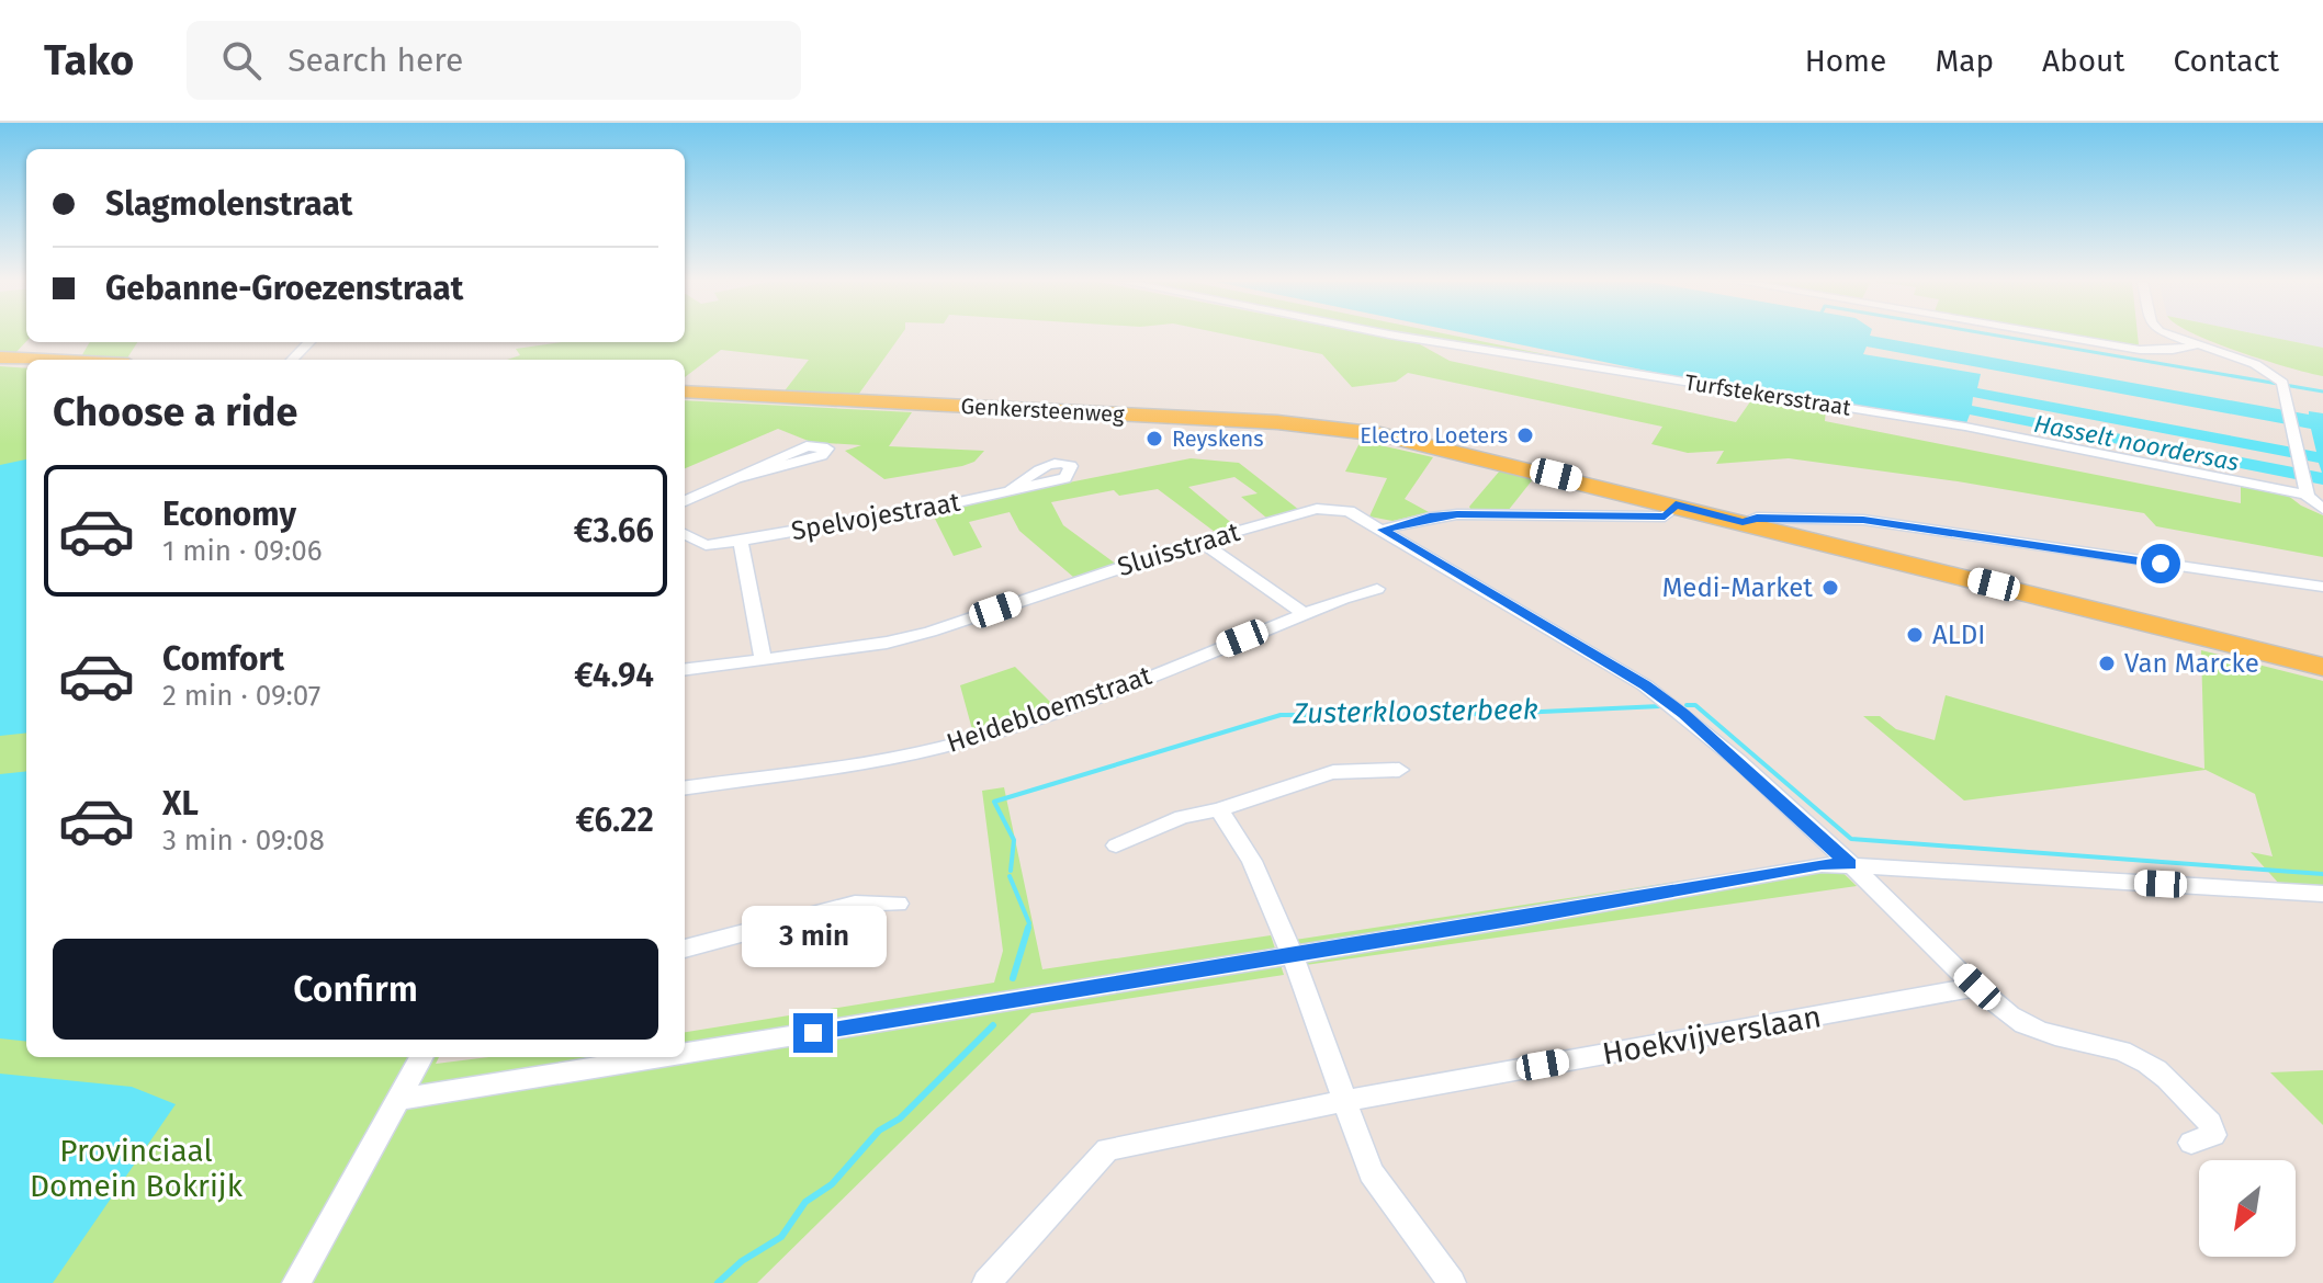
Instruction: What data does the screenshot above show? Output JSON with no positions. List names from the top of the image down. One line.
{"streets":{"main road":["Genkersteenweg"],"street":["Turfstekersstraat","Spelvojestraat","Sluisstraat","Heidebloemstraat","Hoekvijverslaan"]},"water":["Hasselt noordersas","Zusterkloosterbeek"],"parks":["Provinciaal Domein Bokrijk"],"places":["Electro Loeters","Reyskens","Medi-Market","ALDI","Van Marcke"],"north":"bottom left","page":{"header":"Tako","search":"Search here","nav":["Home","Map","About","Contact"],"banner":["Slagmolenstraat","Gebanne-Groezenstraat"],"heading":"Choose a ride","list":[{"name":"Economy","note":"1 min · 09:06","value":"€3.66"},{"name":"Comfort","note":"2 min · 09:07","value":"€4.94"},{"name":"XL","note":"3 min · 09:08","value":"€6.22"}],"bubble":"3 min","buttons":"Confirm"}}
